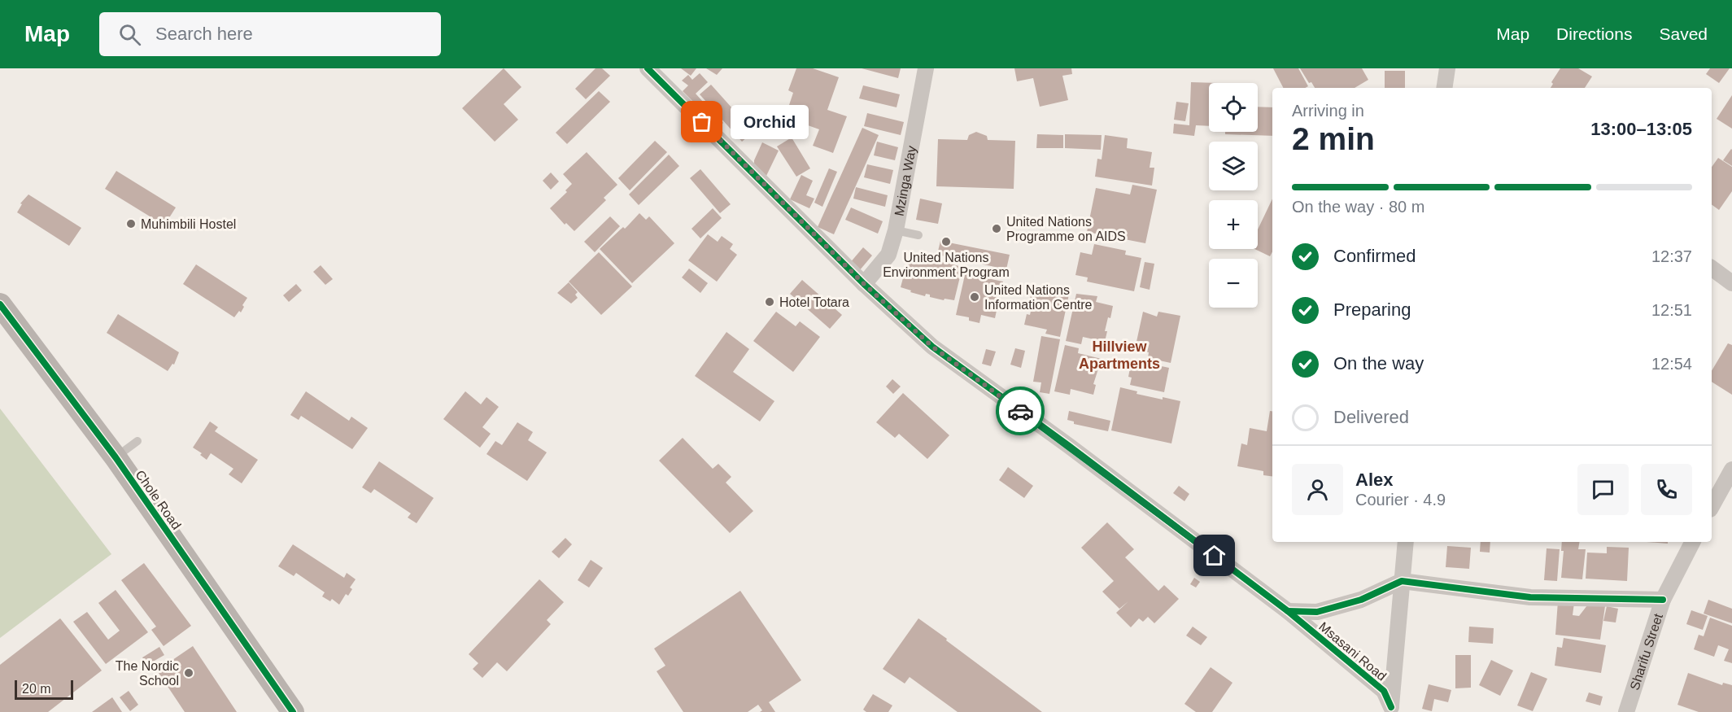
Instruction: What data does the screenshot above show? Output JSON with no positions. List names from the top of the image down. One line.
{"streets":{"street":["Mzinga Way","Chole Road","Msasani Road","Sharifu Street"]},"crossings":[["Mzinga Way","Msasani Road"]],"districts":["Hillview Apartments"],"places":["Orchid","Muhimbili Hostel","United Nations Programme on AIDS","United Nations Environment Program","United Nations Information Centre","Hotel Totara","The Nordic School"],"scale_bar":"20 m","page":{"header":"Map","search":"Search here","nav":["Map","Directions","Saved"],"map_buttons":["+","−"],"heading":["2 min","Arriving in","13:00–13:05"],"panel":["Alex","Courier · 4.9"],"bubble":"Orchid","bar":"On the way · 80 m","list":[["Confirmed","12:37"],["Preparing","12:51"],["On the way","12:54"],"Delivered"],"scale":"20 m"}}
